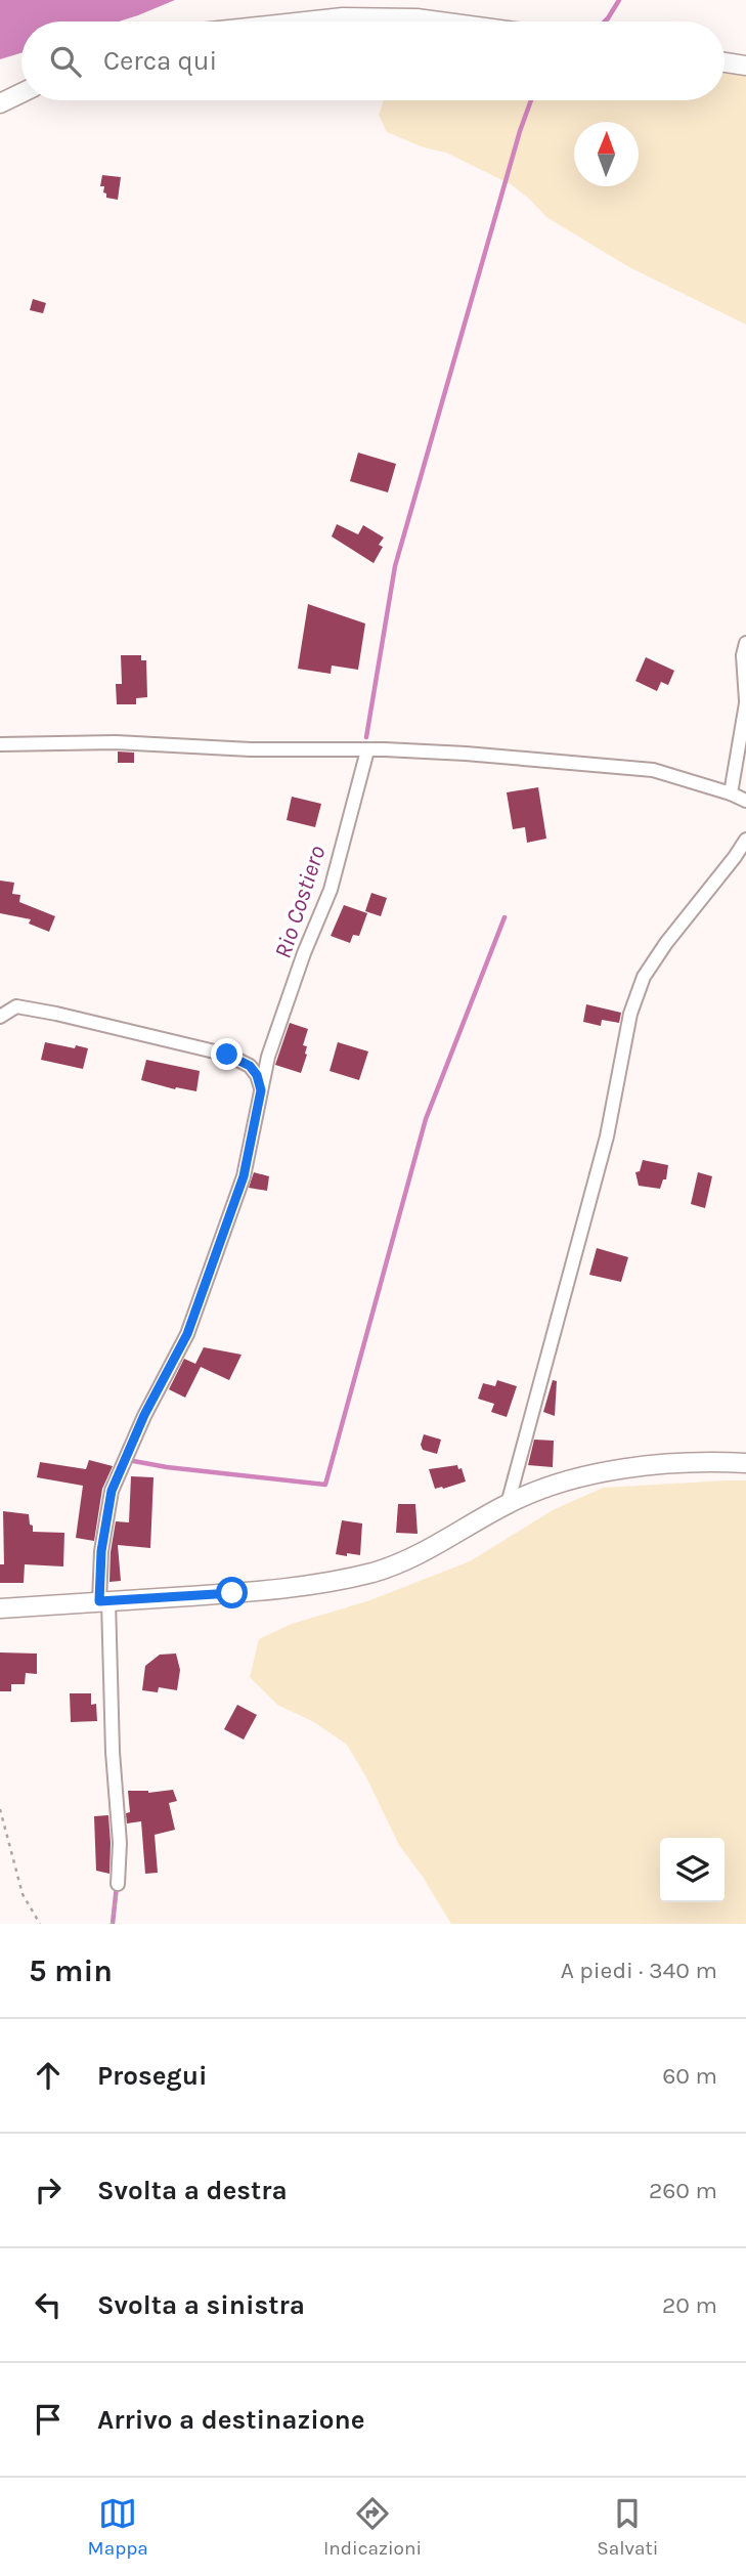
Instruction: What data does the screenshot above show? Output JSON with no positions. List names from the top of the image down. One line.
{"water":["Rio Costiero"],"north":"top","page":{"search":"Cerca qui","heading":["5 min","A piedi · 340 m"],"list":[["Prosegui","60 m"],["Svolta a destra","260 m"],["Svolta a sinistra","20 m"],"Arrivo a destinazione"],"nav":["Mappa","Indicazioni","Salvati"]}}
